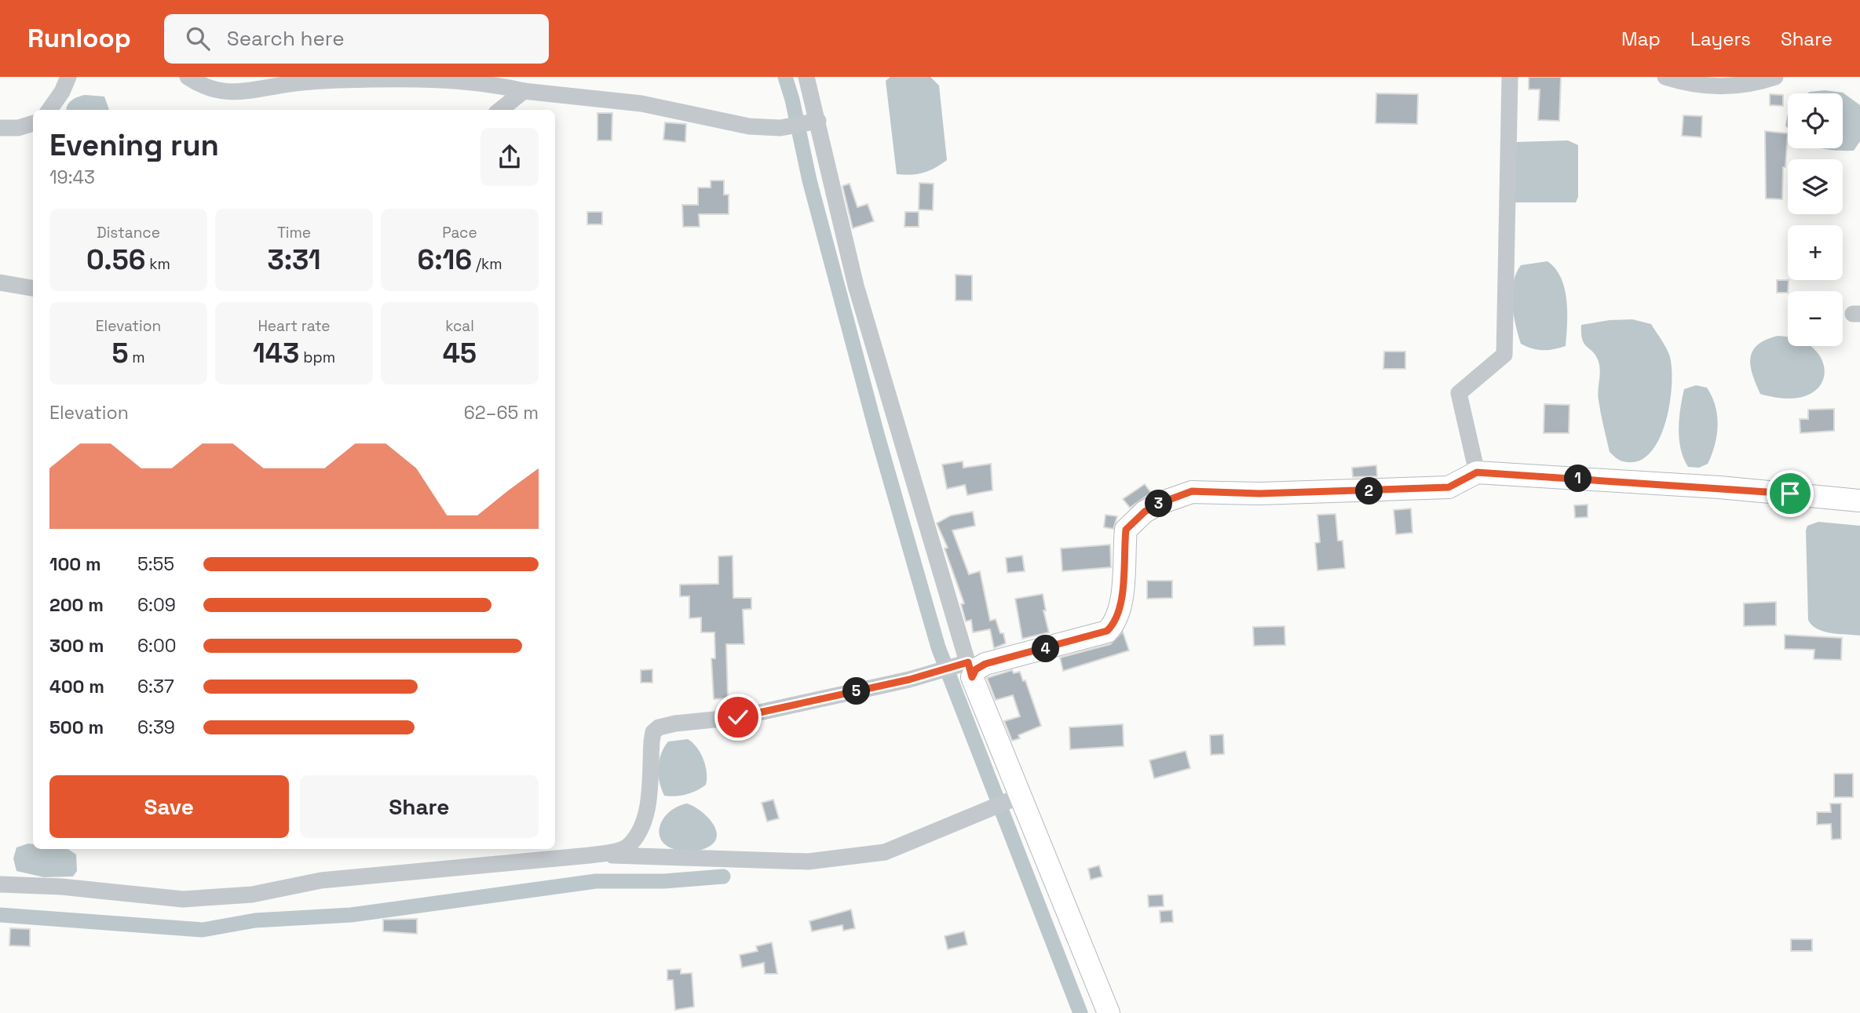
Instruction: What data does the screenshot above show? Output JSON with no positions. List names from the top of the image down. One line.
{"page":{"header":"Runloop","search":"Search here","nav":["Map","Layers","Share"],"map_buttons":["+","−"],"heading":["Evening run","19:43"],"stats":[["Distance","0.56 km"],["Time","3:31"],["Pace","6:16 /km"],["Elevation","5 m"],["Heart rate","143 bpm"],["kcal","45"]],"chart":["Elevation","62–65 m"],"pins":["1","2","3","4","5"],"list":[{"name":"100 m","note":"5:55"},{"name":"200 m","note":"6:09"},{"name":"300 m","note":"6:00"},{"name":"400 m","note":"6:37"},{"name":"500 m","note":"6:39"}],"buttons":["Save","Share"]}}
